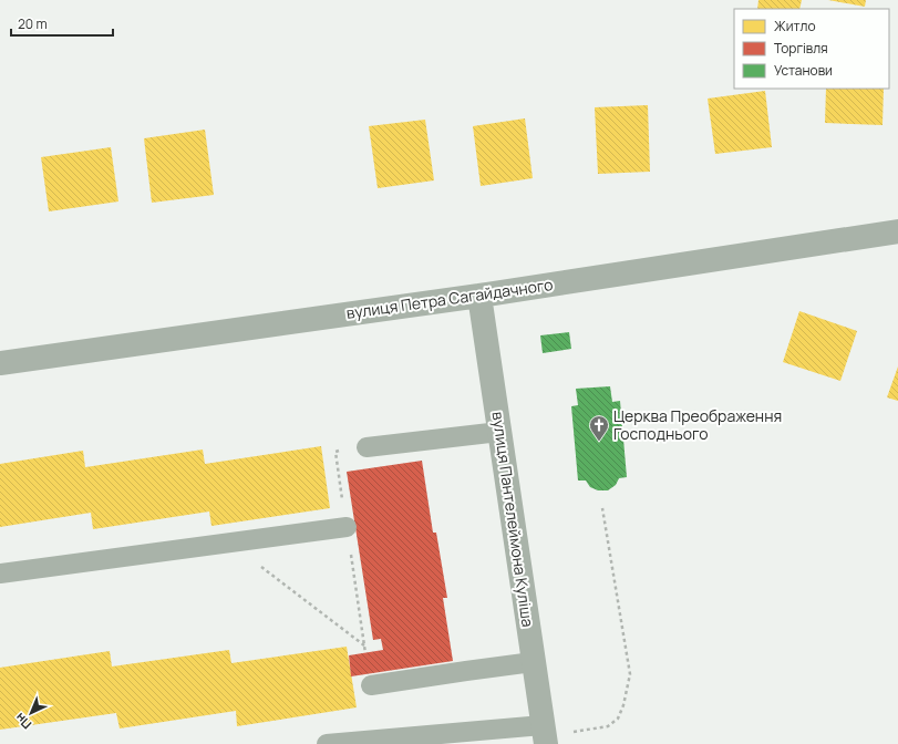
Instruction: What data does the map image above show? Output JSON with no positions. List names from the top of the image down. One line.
{"streets":{"street":["вулиця Петра Сагайдачного","вулиця Пантелеймона Куліша"]},"crossings":[["вулиця Петра Сагайдачного","вулиця Пантелеймона Куліша"]],"places":{"church":["Церква Преображення Господнього"]},"legend":["Житло","Торгівля","Установи"],"scale_bar":"20 m","north":"bottom left"}
